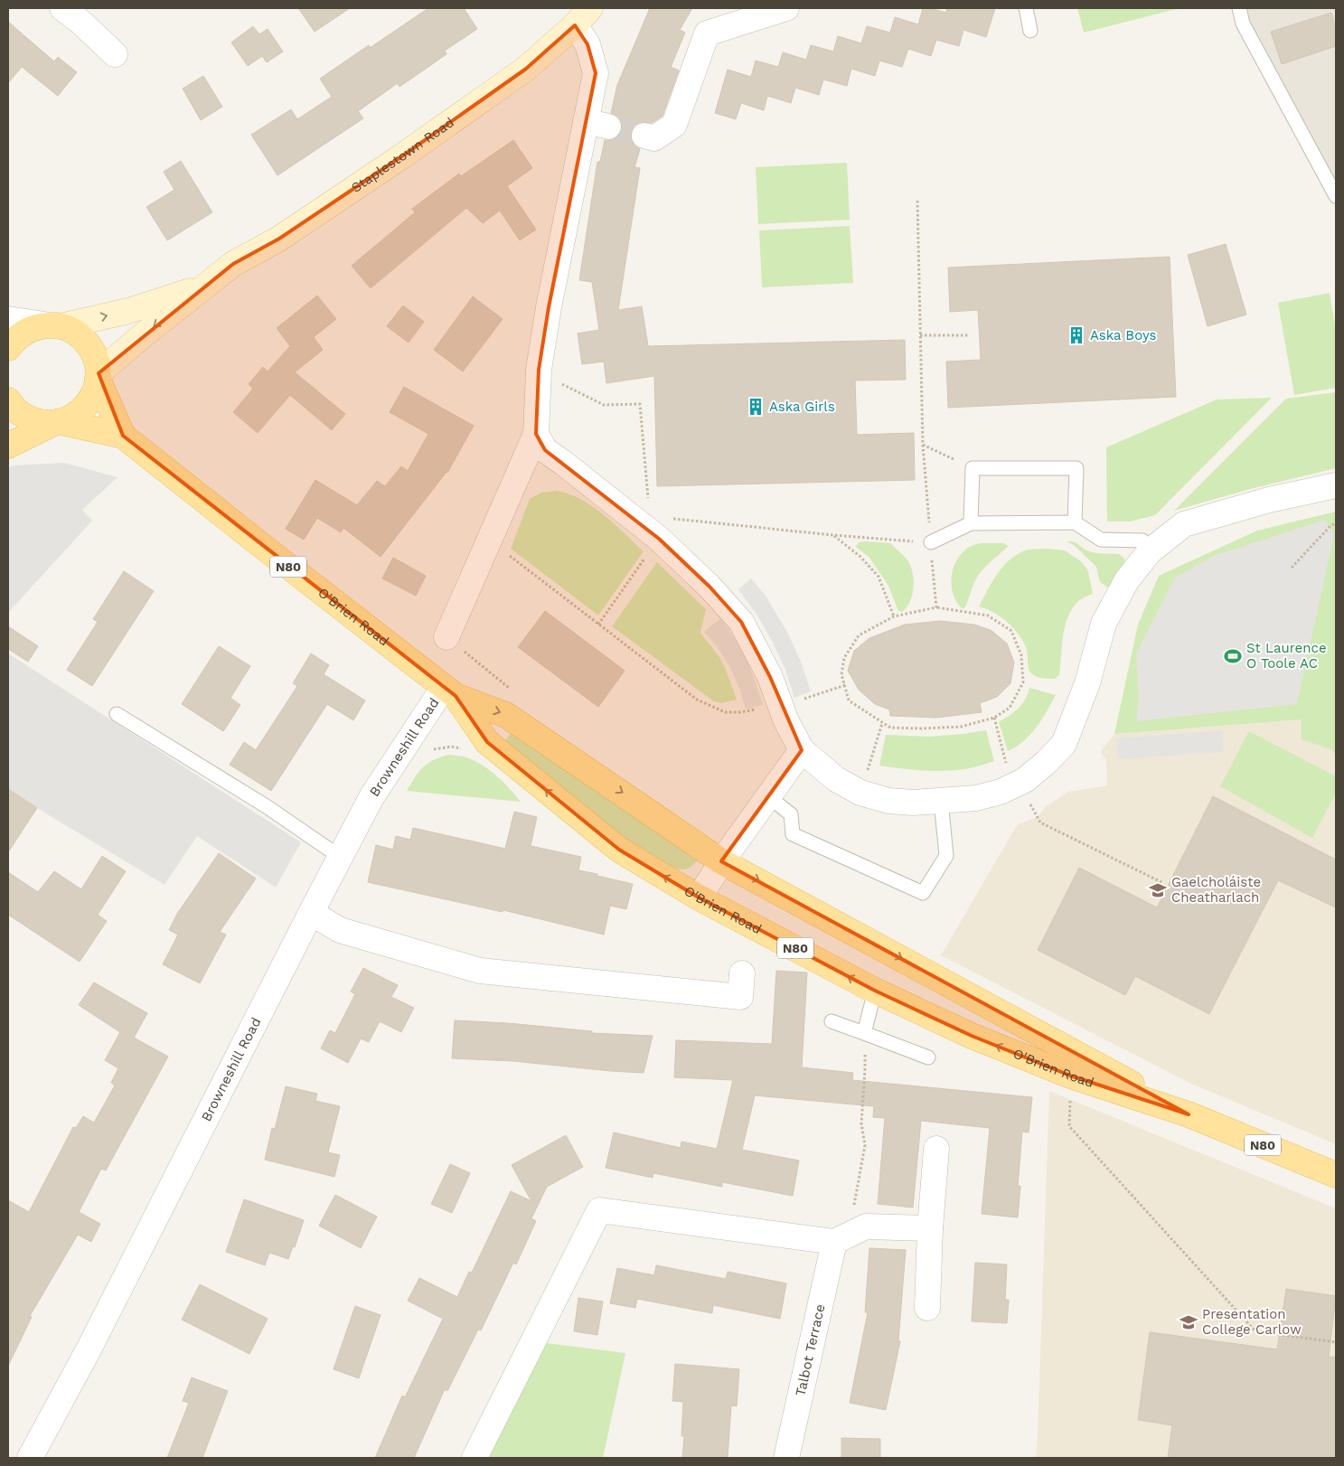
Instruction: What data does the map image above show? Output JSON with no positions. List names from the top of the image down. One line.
{"streets":{"main road":["Staplestown Road","N80","O'Brien Road"],"street":["Browneshill Road","Talbot Terrace"]},"crossings":[["Staplestown Road","N80"],["Staplestown Road","O'Brien Road"],["N80","O'Brien Road"],["O'Brien Road","Browneshill Road"]],"places":{"building":["Aska Boys","Aska Girls"],"sports":["St Laurence O Toole AC"],"school or university":["Gaelcholáiste Cheatharlach","Presentation College Carlow"]}}
